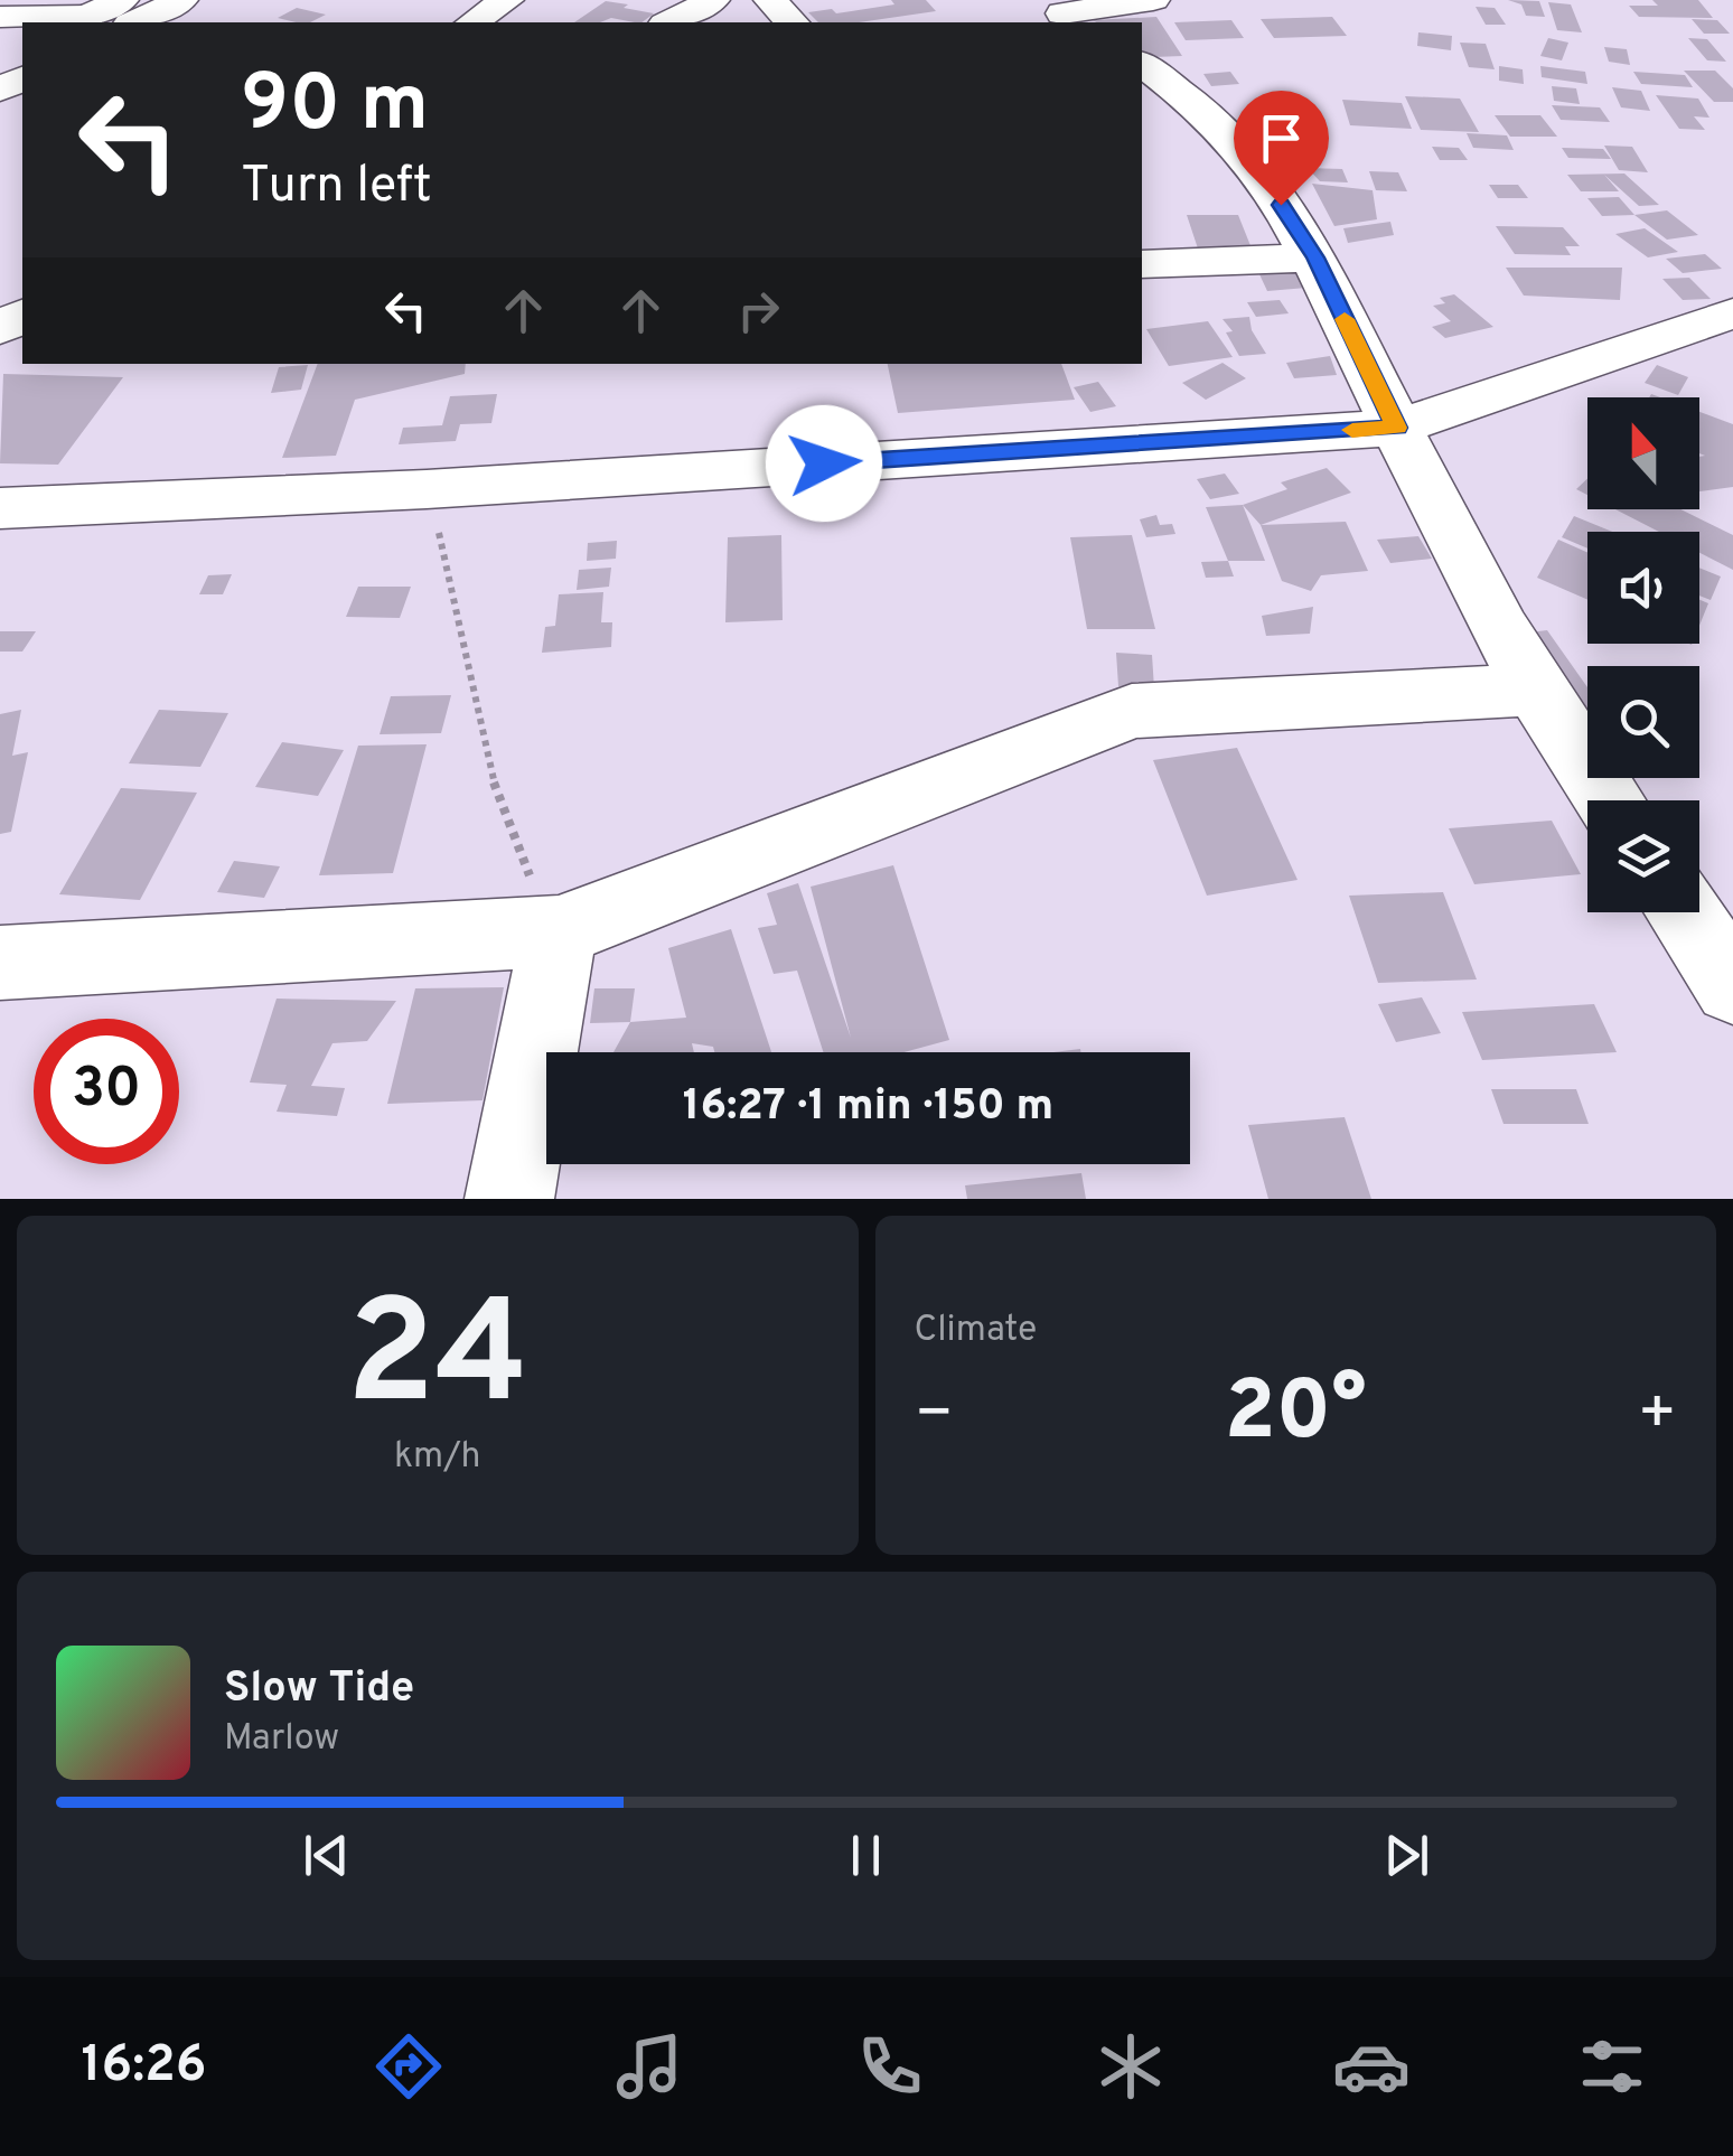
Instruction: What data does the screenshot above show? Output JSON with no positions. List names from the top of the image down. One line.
{"north":"top","page":{"turn":["90 m","Turn left"],"limit":"30","trip":"16:27 · 1 min · 150 m","tile":[["24","km/h"],"Climate"],"heat":["−","20°","+"],"song":["Slow Tide","Marlow"],"tabs":"16:26"}}
